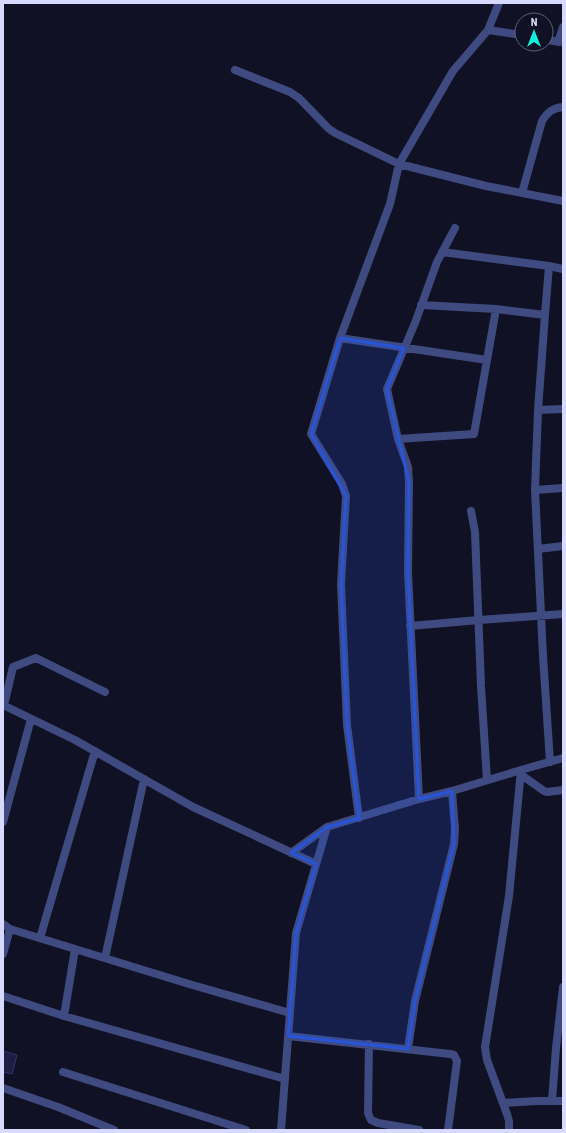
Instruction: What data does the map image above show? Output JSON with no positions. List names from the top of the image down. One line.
{"north":"top"}
